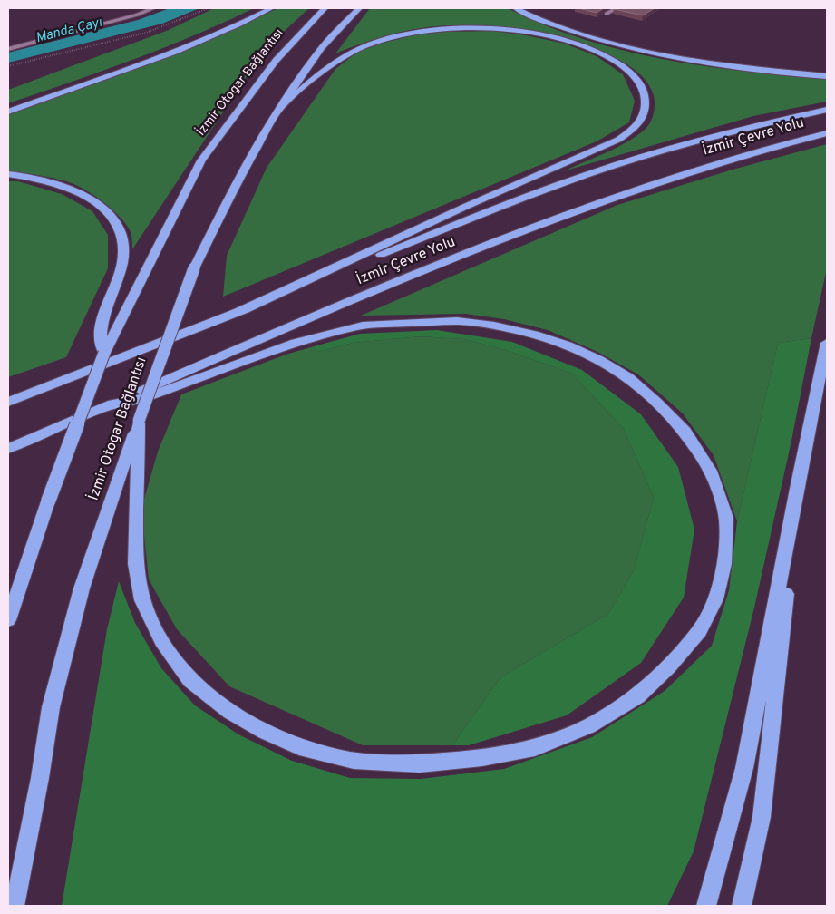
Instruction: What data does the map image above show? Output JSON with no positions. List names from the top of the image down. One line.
{"streets":{"highway":["İzmir Otogar Bağlantısı","İzmir Çevre Yolu"]},"water":["Manda Çayı"]}
